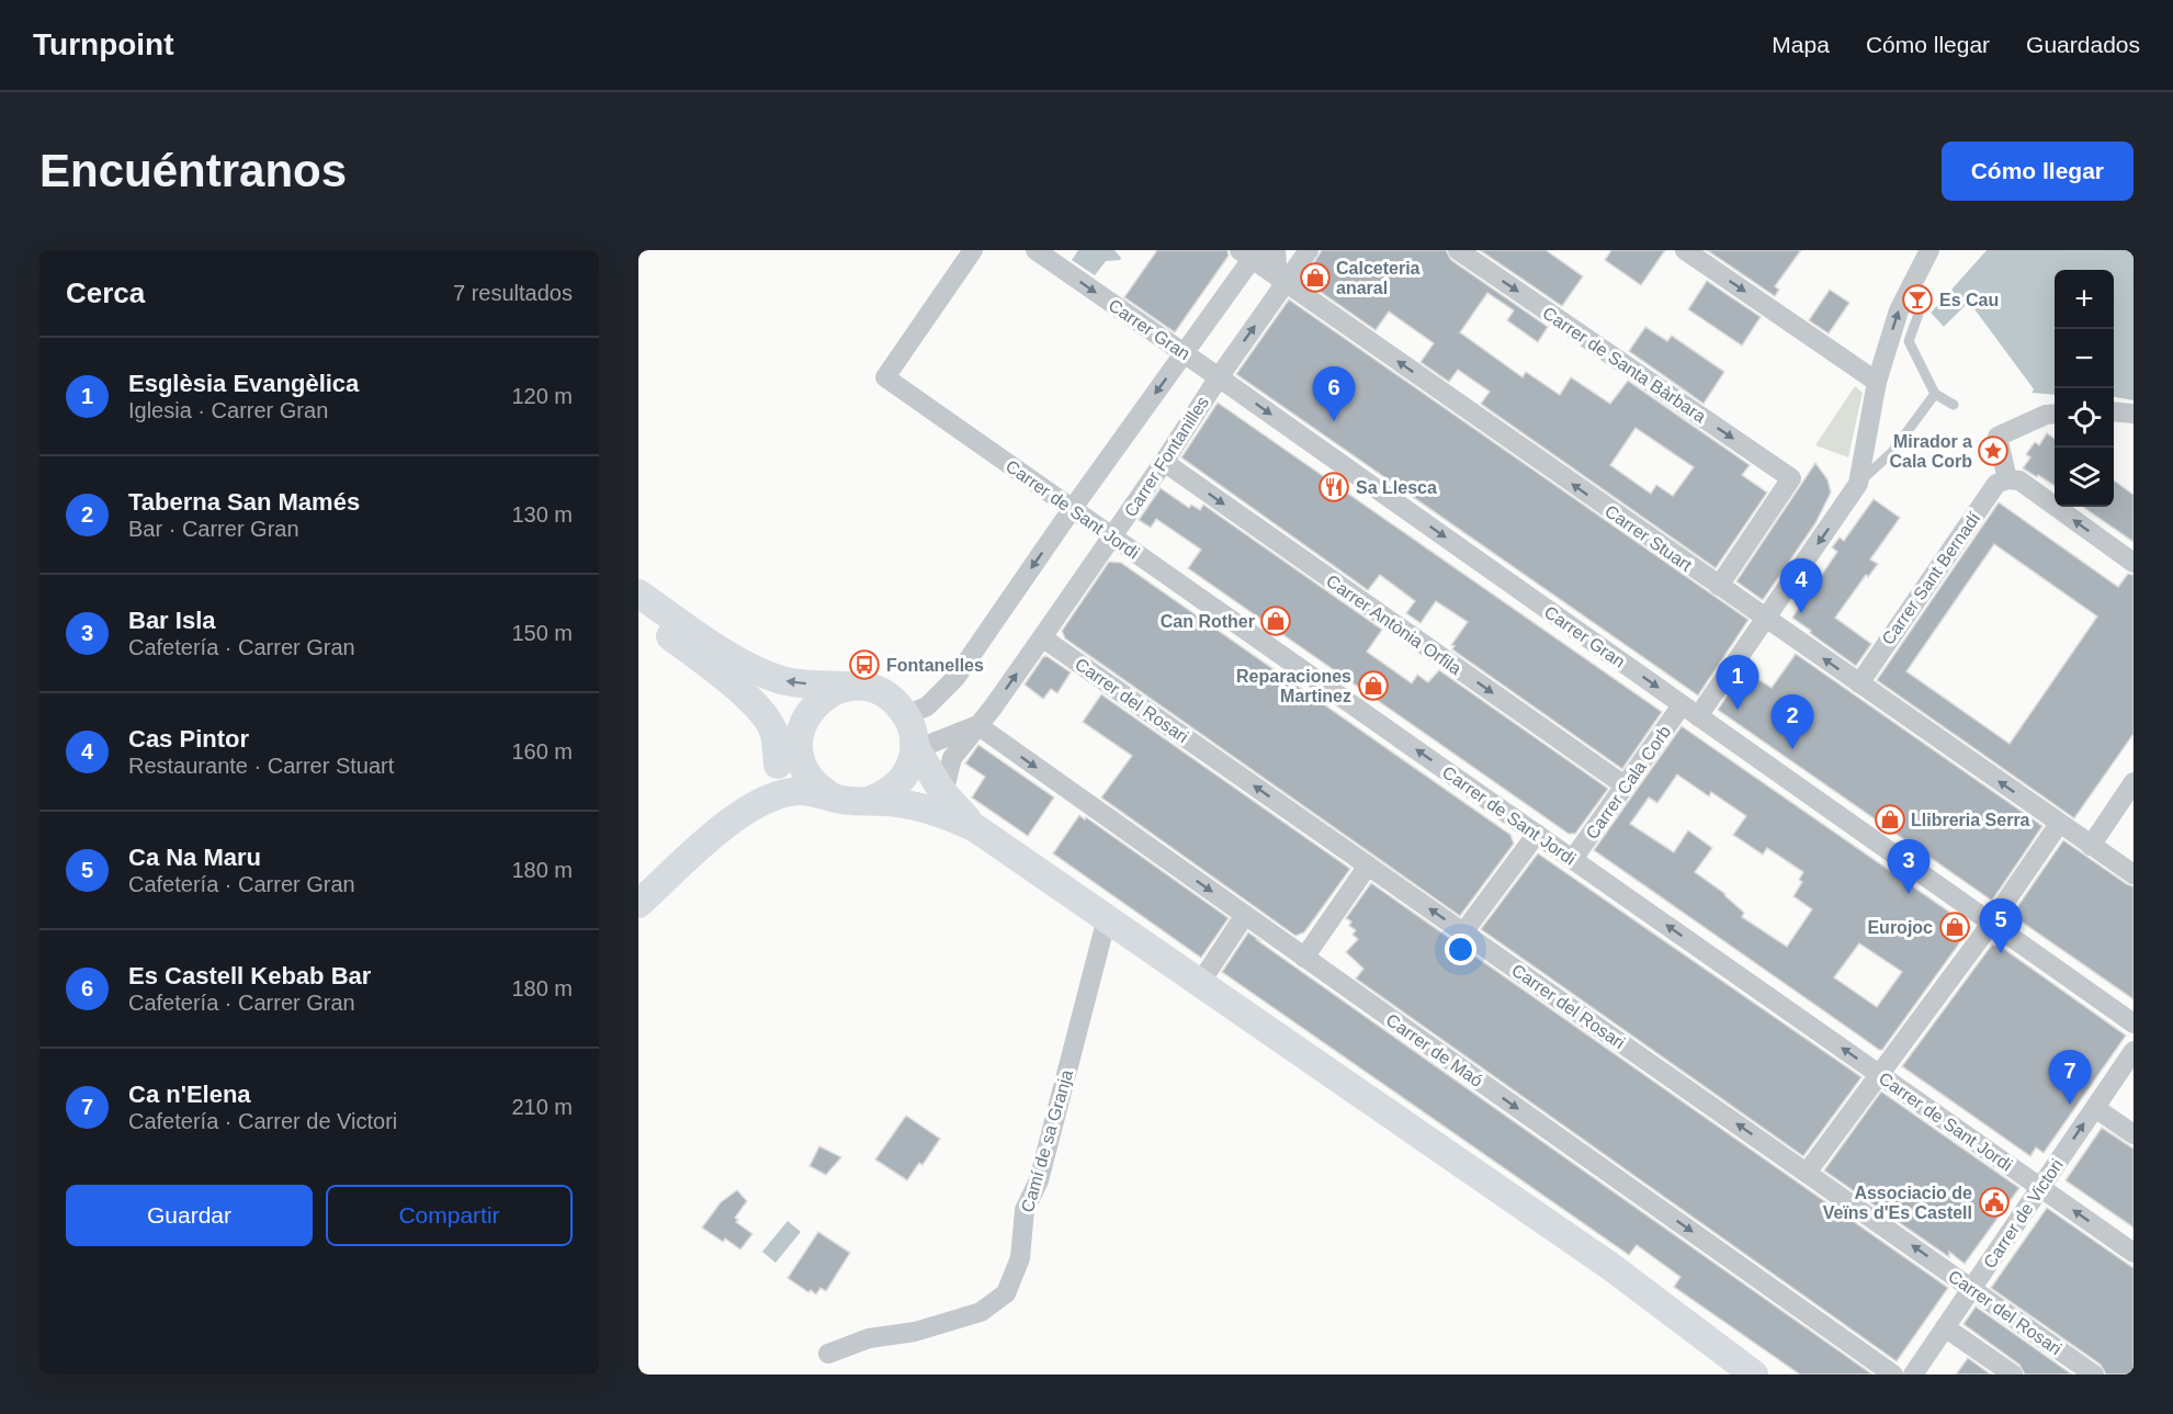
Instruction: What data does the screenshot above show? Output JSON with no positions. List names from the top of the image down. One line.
{"streets":{"street":["Carrer Gran","Carrer de Santa Bàrbara","Carrer Fontanilles","Carrer de Sant Jordi","Carrer Stuart","Carrer Sant Bernadí","Carrer Antònia Orfila","Carrer del Rosari","Carrer Cala Corb","Carrer de Maó","Camí de sa Granja","Carrer de Victori"]},"crossings":[["Carrer Gran","Carrer Fontanilles"],["Carrer Gran","Carrer Cala Corb"],["Carrer de Santa Bàrbara","Carrer Stuart"],["Carrer Fontanilles","Carrer de Sant Jordi"],["Carrer Fontanilles","Carrer Stuart"],["Carrer Fontanilles","Carrer Antònia Orfila"],["Carrer Fontanilles","Carrer del Rosari"],["Carrer Fontanilles","Carrer de Maó"],["Carrer de Sant Jordi","Carrer Cala Corb"],["Carrer de Sant Jordi","Carrer de Victori"],["Carrer Stuart","Carrer Sant Bernadí"],["Carrer Stuart","Carrer Cala Corb"],["Carrer Antònia Orfila","Carrer Cala Corb"],["Carrer del Rosari","Carrer de Victori"]],"one_way":["Carrer Gran","Carrer de Sant Jordi","Carrer Stuart","Carrer Antònia Orfila","Carrer del Rosari","Carrer de Maó"],"places":{"shop":["Calceteria anaral","Can Rother","Reparaciones Martinez","Llibreria Serra","Eurojoc"],"bar":["Es Cau"],"place":["Mirador a Cala Corb"],"restaurant":["Sa Llesca"],"bus stop":["Fontanelles"],"public building":["Associacio de Veïns d'Es Castell"]},"page":{"header":"Turnpoint","nav":["Mapa","Cómo llegar","Guardados"],"buttons":["Cómo llegar",["Guardar","Compartir"]],"title":"Encuéntranos","heading":["Cerca","7 resultados"],"map_buttons":["+","−"],"list":[{"mark":"1","name":"Esglèsia Evangèlica","note":"Iglesia · Carrer Gran","value":"120 m"},{"mark":"2","name":"Taberna San Mamés","note":"Bar · Carrer Gran","value":"130 m"},{"mark":"3","name":"Bar Isla","note":"Cafetería · Carrer Gran","value":"150 m"},{"mark":"4","name":"Cas Pintor","note":"Restaurante · Carrer Stuart","value":"160 m"},{"mark":"5","name":"Ca Na Maru","note":"Cafetería · Carrer Gran","value":"180 m"},{"mark":"6","name":"Es Castell Kebab Bar","note":"Cafetería · Carrer Gran","value":"180 m"},{"mark":"7","name":"Ca n'Elena","note":"Cafetería · Carrer de Victori","value":"210 m"}],"pins":["6","4","1","2","3","5","7"]}}
